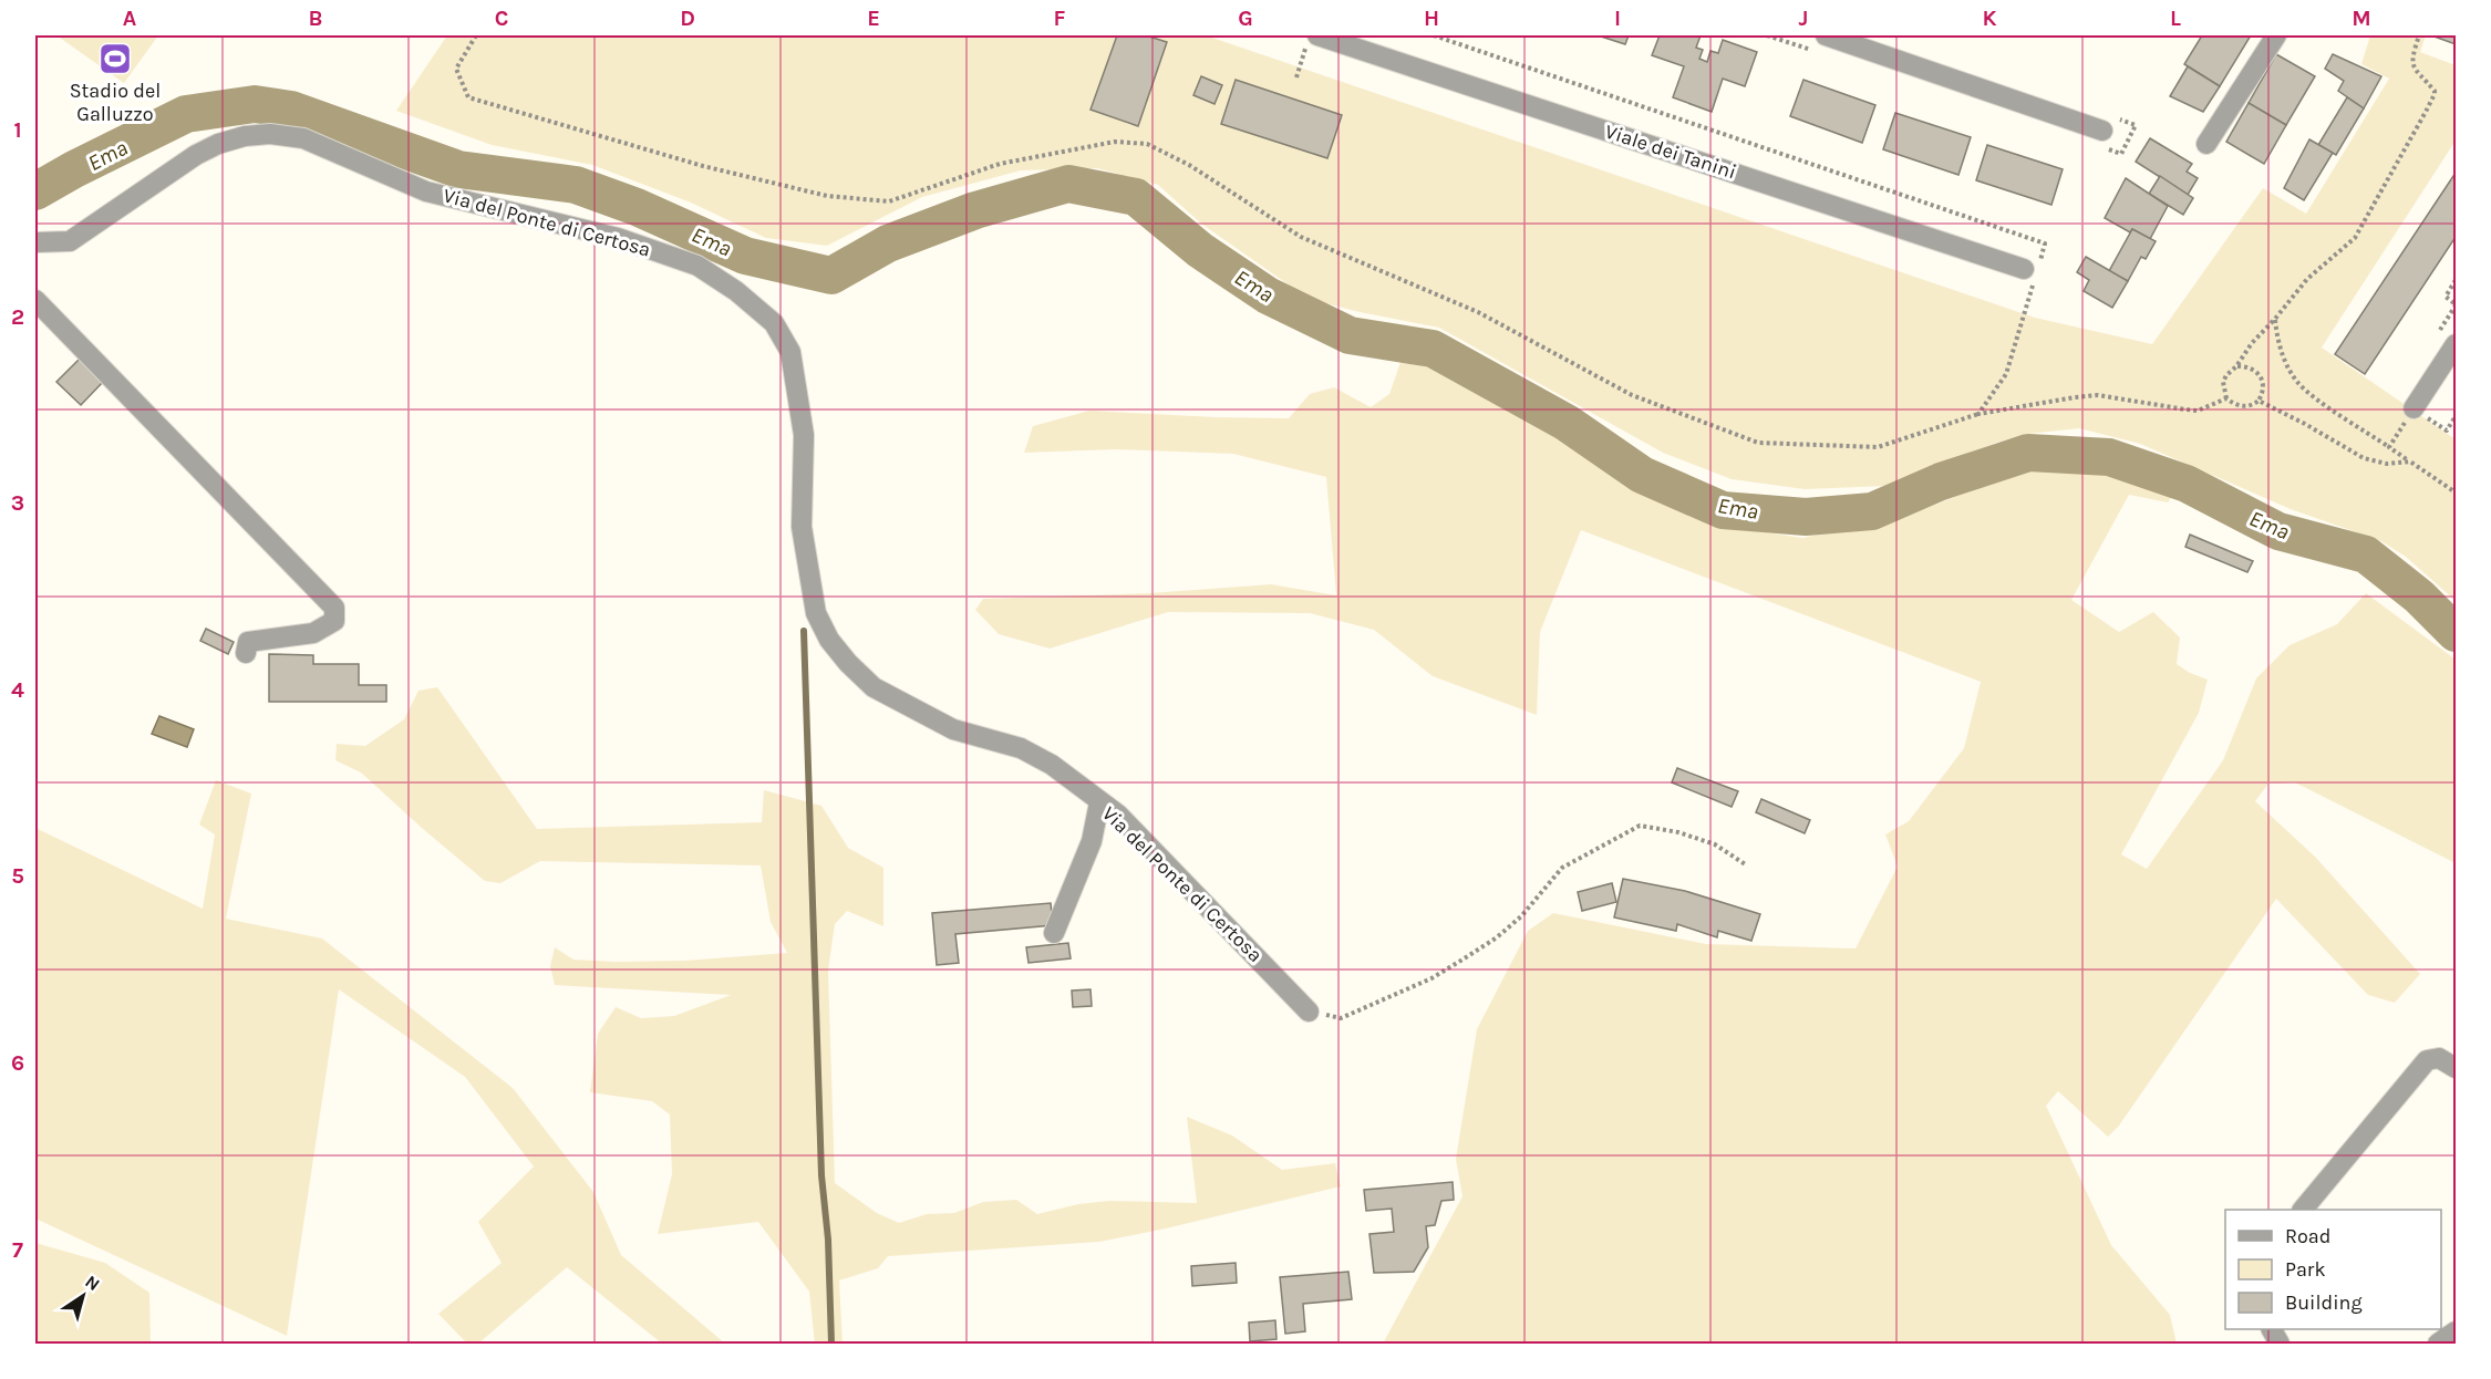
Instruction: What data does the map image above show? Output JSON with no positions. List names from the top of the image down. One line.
{"streets":{"street":["Viale dei Tanini","Via del Ponte di Certosa"]},"water":["Ema"],"places":{"sports":["Stadio del Galluzzo"]},"legend":["Road","Park","Building"],"north":"top right","grid":{"columns":["A","B","C","D","E","F","G","H","I","J","K","L","M"],"rows":["1","2","3","4","5","6","7"]}}
